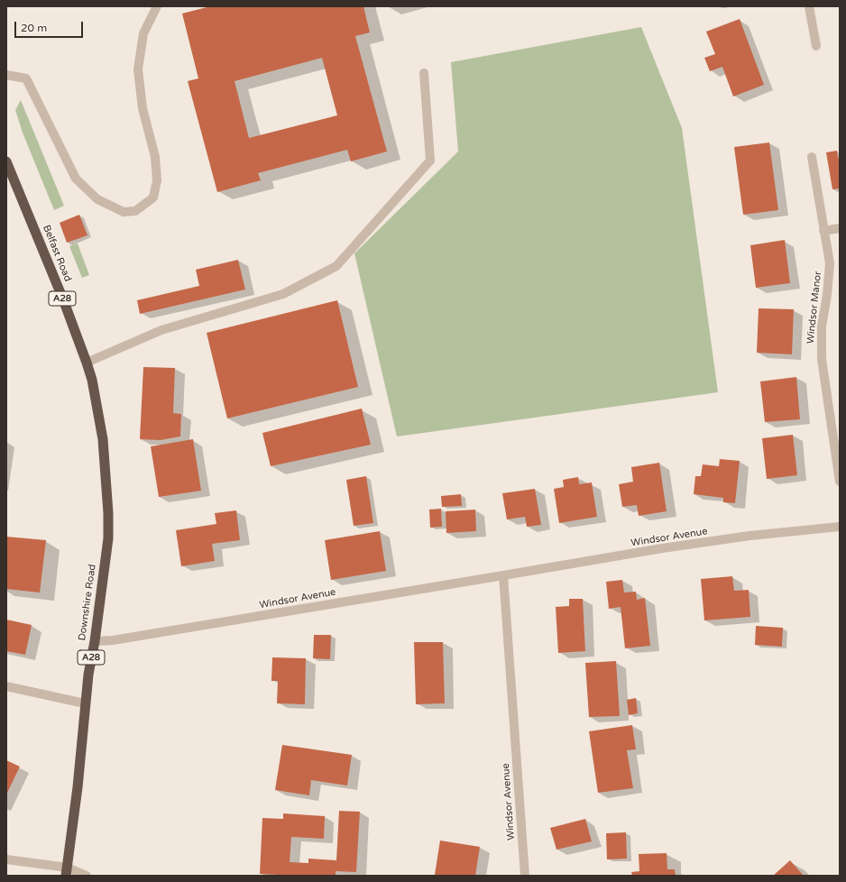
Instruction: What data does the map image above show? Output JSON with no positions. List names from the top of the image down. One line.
{"streets":{"highway":["Belfast Road","A28","Downshire Road"],"street":["Windsor Manor","Windsor Avenue"]},"crossings":[["Belfast Road","Downshire Road"],["Windsor Avenue","Downshire Road"]],"scale_bar":"20 m"}
